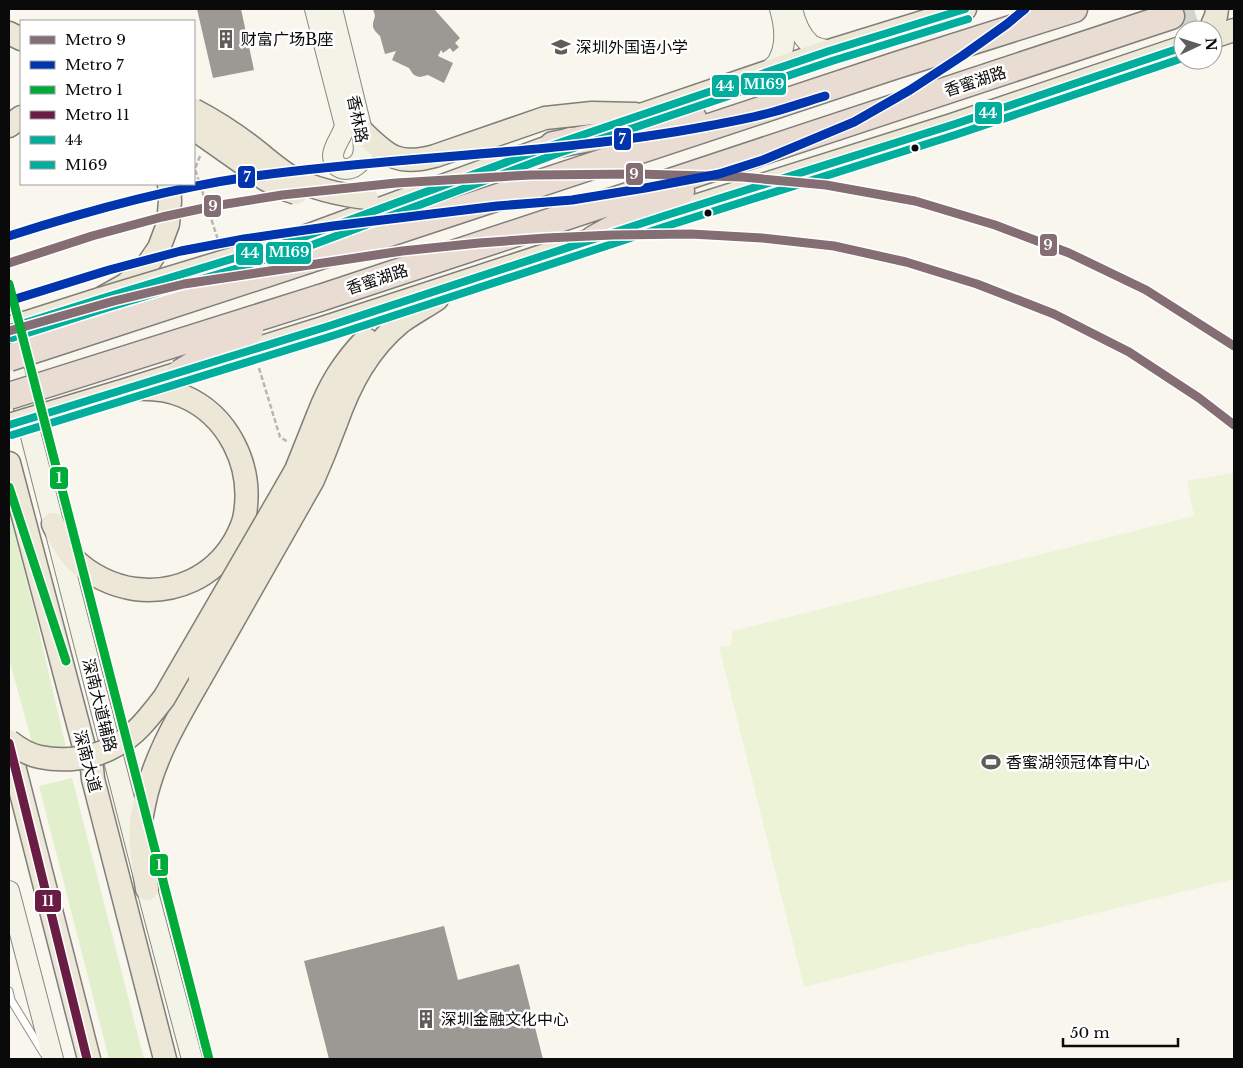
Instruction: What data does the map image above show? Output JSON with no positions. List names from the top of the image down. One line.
{"streets":{"highway":["香蜜湖路"],"main road":["香林路","深南大道辅路","深南大道"]},"places":{"building":["财富广场B座","深圳金融文化中心"],"school or university":["深圳外国语小学"],"sports":["香蜜湖领冠体育中心"]},"lines":["metro line 7","transit line 44","transit line M169","metro line 9","metro line 1","metro line 11"],"legend":["Metro 9","Metro 7","Metro 1","Metro 11","44","M169"],"scale_bar":"50 m","north":"right"}
